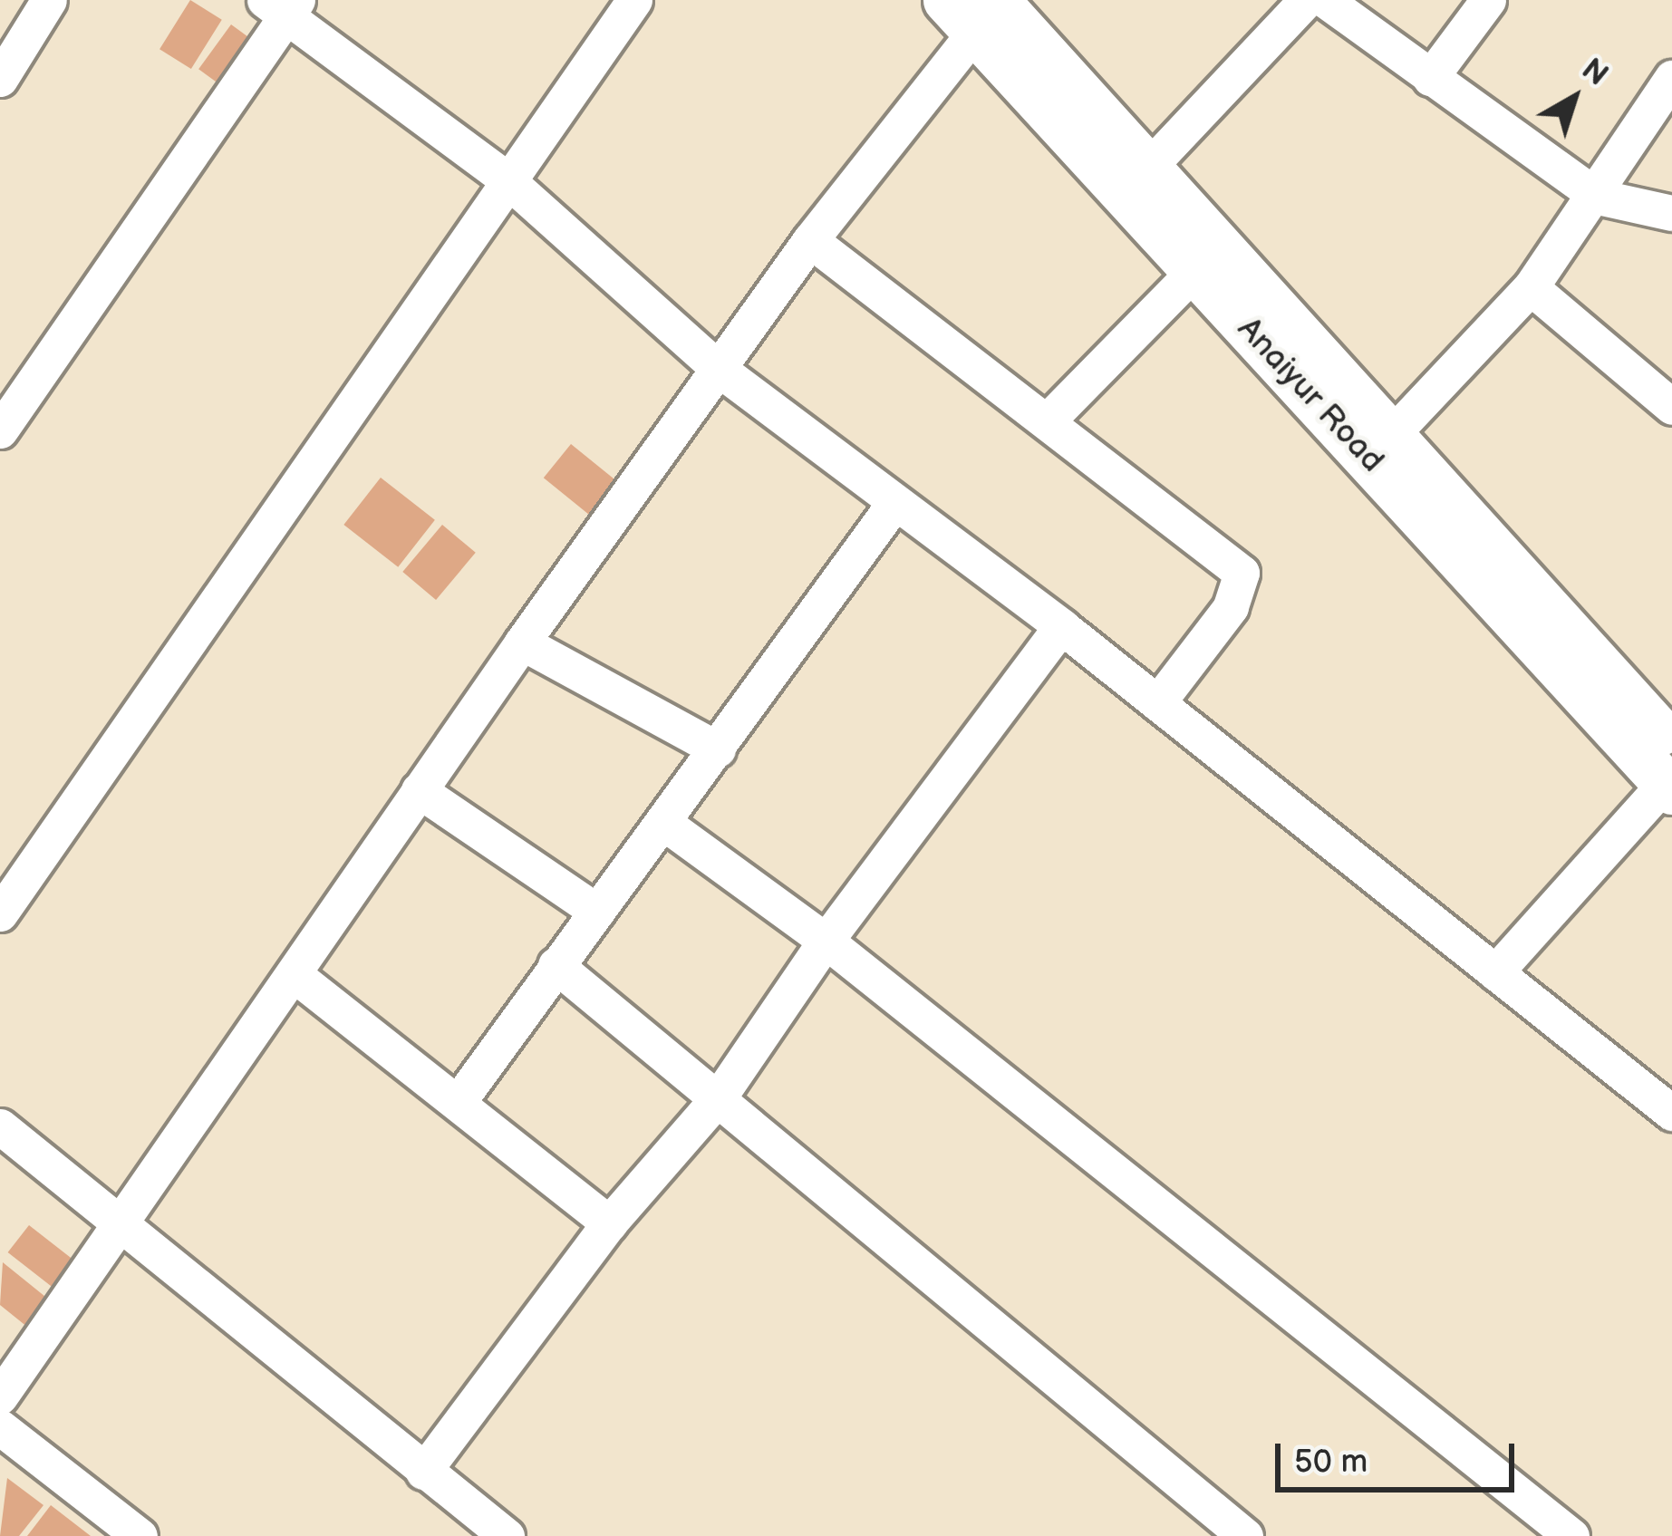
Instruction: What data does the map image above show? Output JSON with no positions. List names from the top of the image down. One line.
{"streets":{"main road":["Anaiyur Road"]},"scale_bar":"50 m","north":"top right"}
